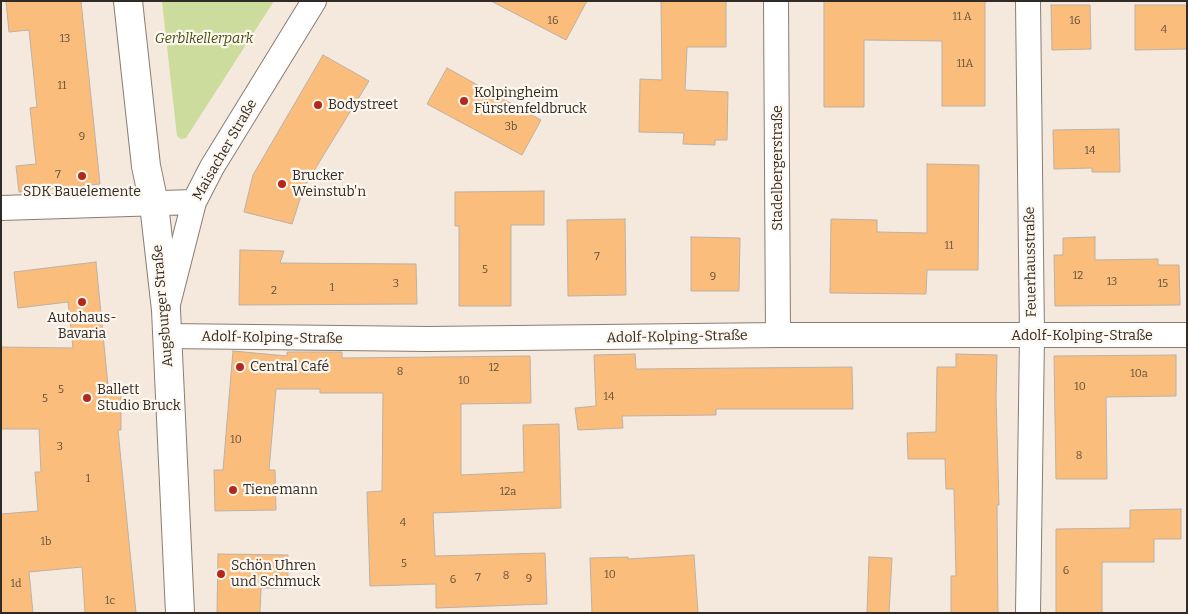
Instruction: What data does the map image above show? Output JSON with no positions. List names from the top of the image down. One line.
{"streets":{"street":["Maisacher Straße","Stadelbergerstraße","Feuerhausstraße","Augsburger Straße","Adolf-Kolping-Straße"]},"crossings":[["Maisacher Straße","Augsburger Straße"],["Maisacher Straße","Adolf-Kolping-Straße"],["Stadelbergerstraße","Adolf-Kolping-Straße"],["Feuerhausstraße","Adolf-Kolping-Straße"],["Augsburger Straße","Adolf-Kolping-Straße"]],"parks":["Gerblkellerpark"],"places":["Kolpingheim Fürstenfeldbruck","Bodystreet","SDK Bauelemente","Brucker Weinstub'n","Autohaus- Bavaria","Central Café","Ballett Studio Bruck","Tienemann","Schön Uhren und Schmuck"],"house_numbers":["11 A","16","16","4","13","11A","11","3b","9","14","7","11","7","5","12","9","13","3","15","1","2","12","8","10a","10","10","5","14","5","10","3","8","1","12a","4","1b","5","6","10","8","7","9","6","1d","1c"]}
